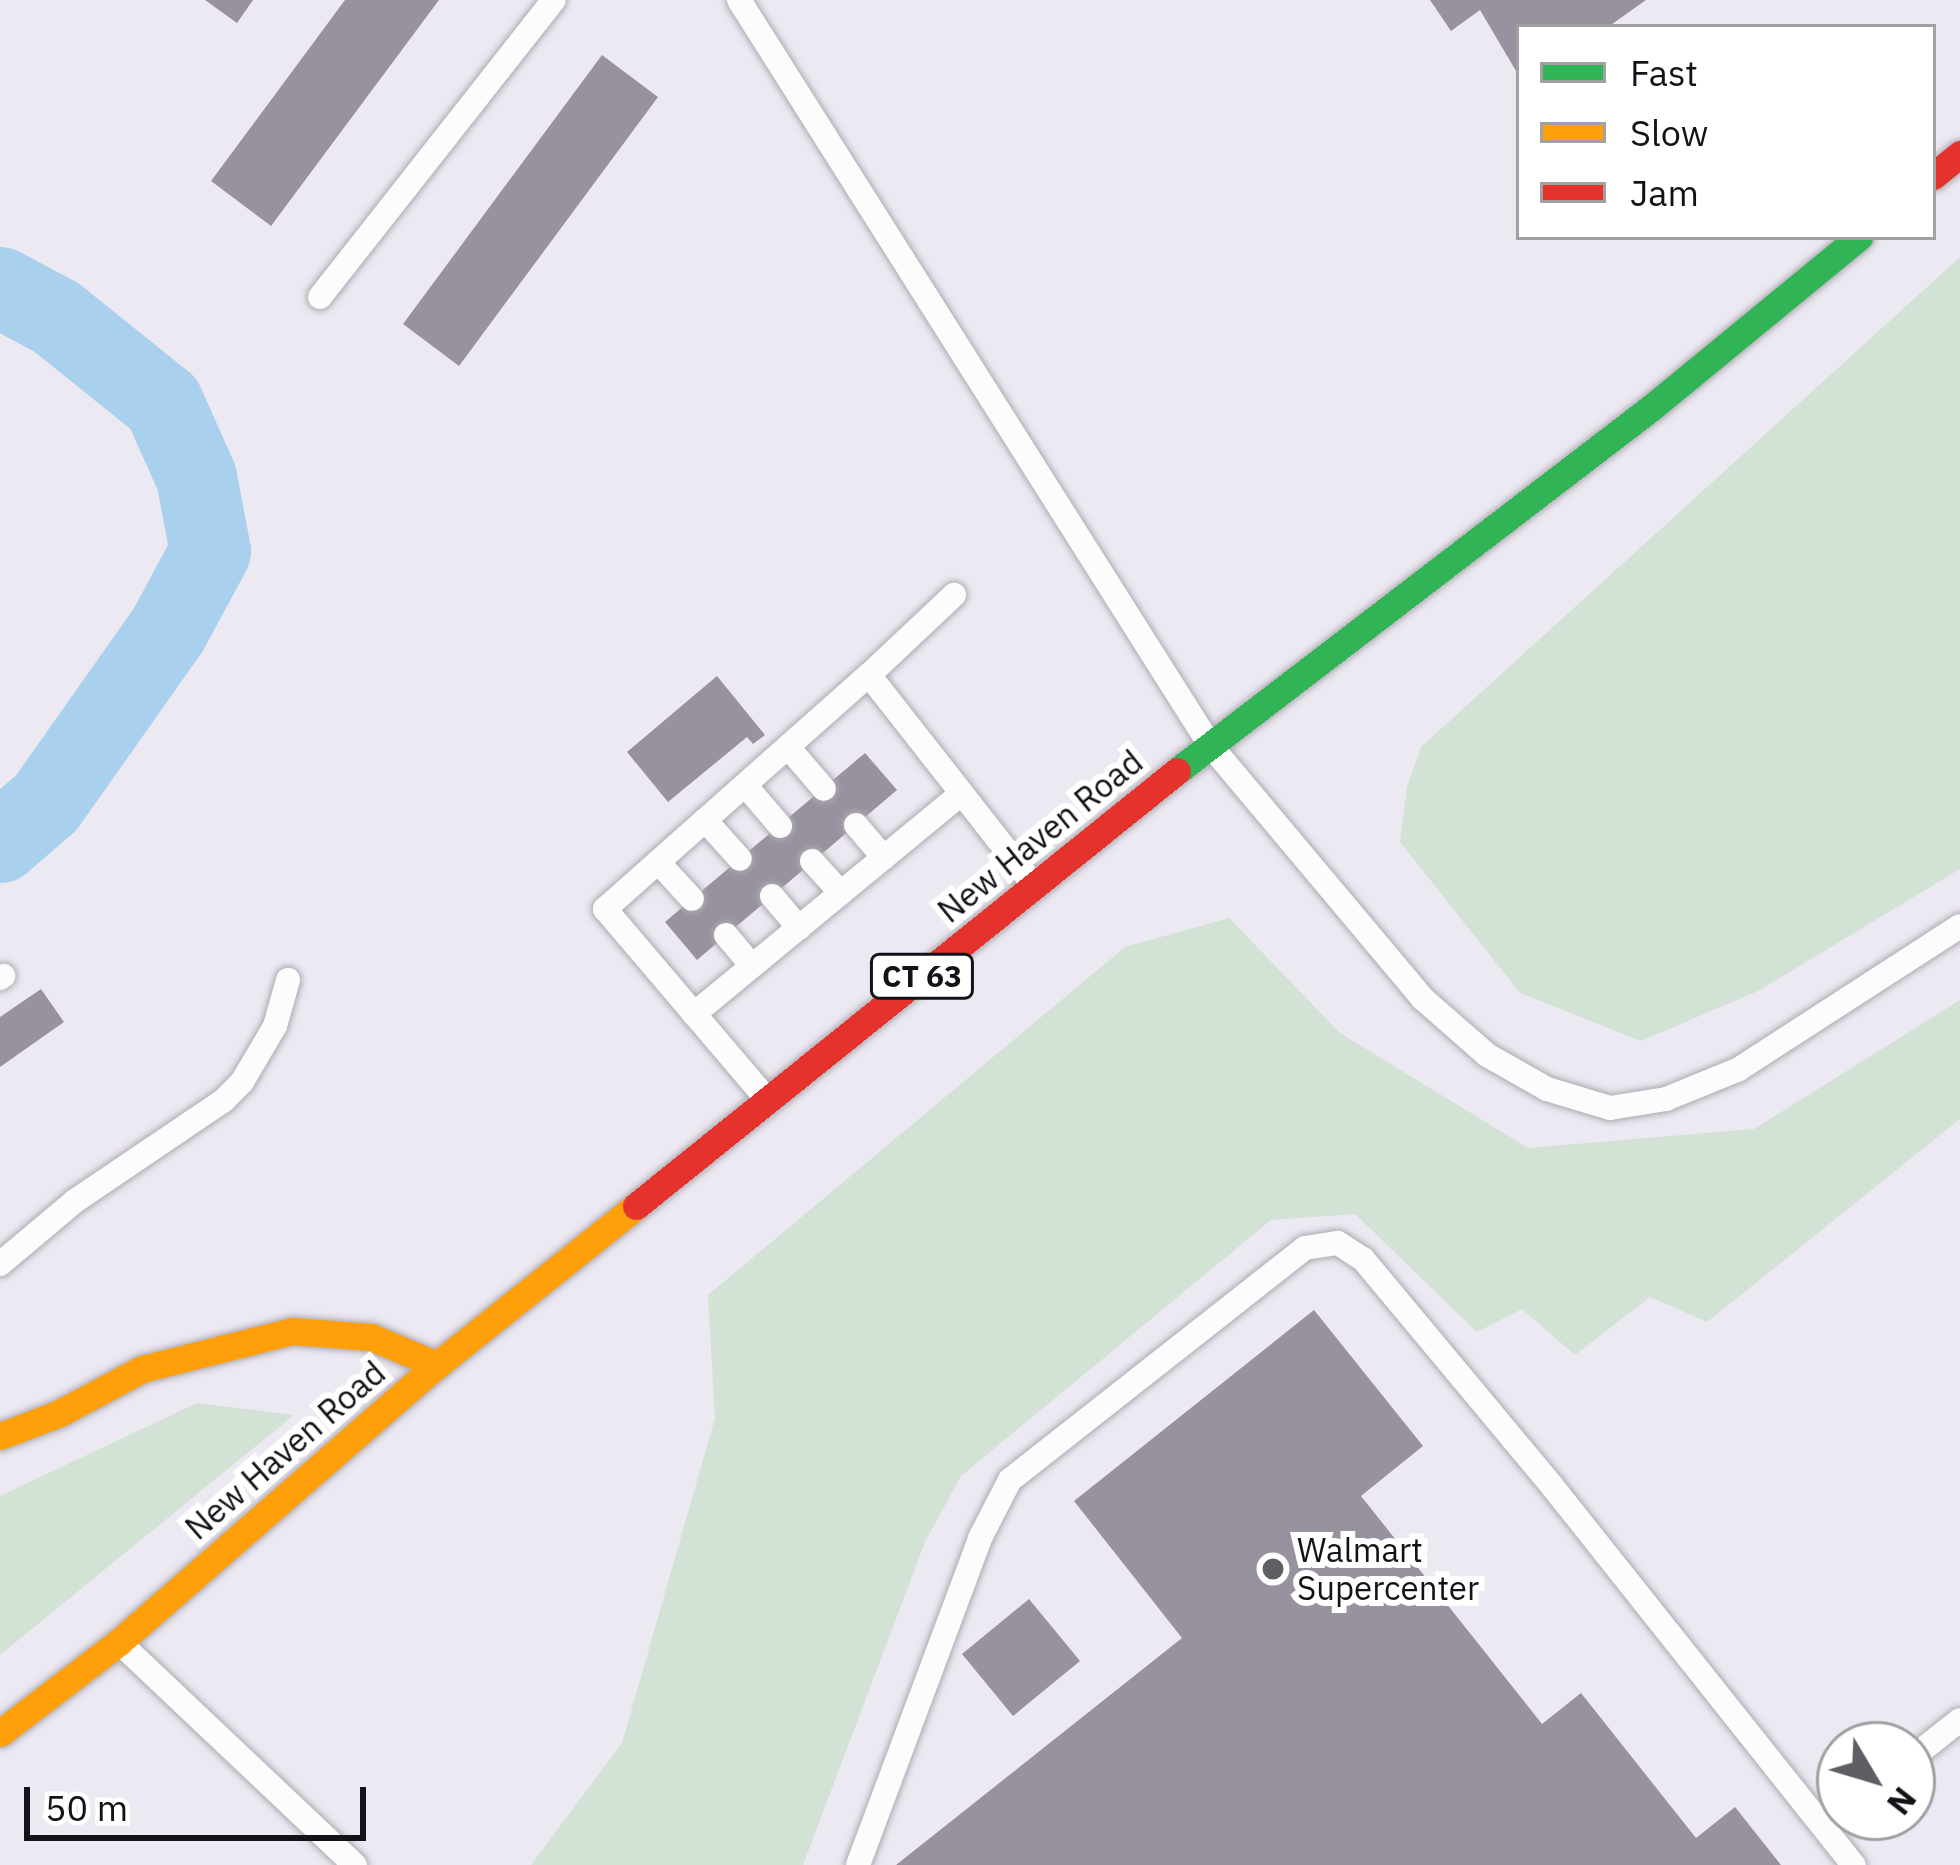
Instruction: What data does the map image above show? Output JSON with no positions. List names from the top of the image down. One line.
{"streets":{"main road":["New Haven Road","CT 63"]},"places":["Walmart Supercenter"],"legend":["Fast","Slow","Jam"],"scale_bar":"50 m","north":"bottom right"}
